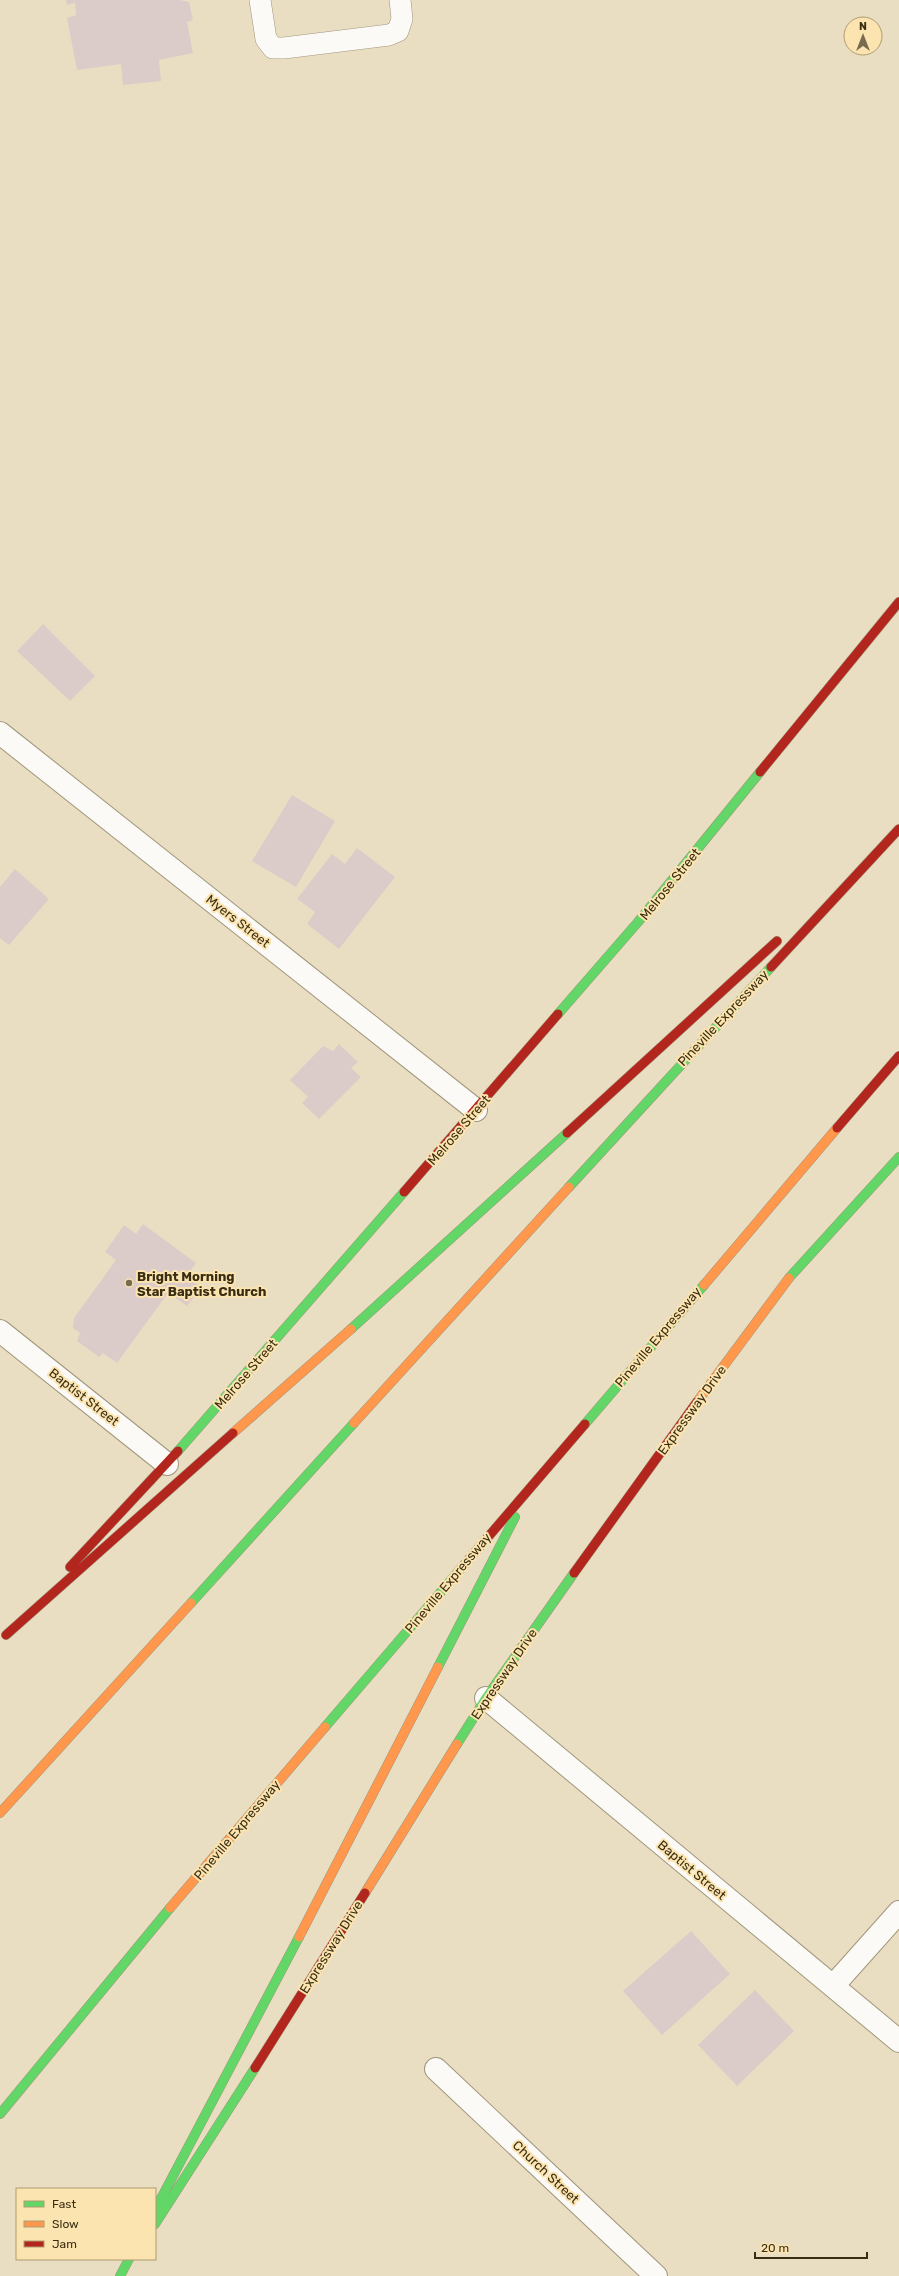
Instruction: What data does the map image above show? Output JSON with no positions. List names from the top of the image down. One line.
{"streets":{"main road":["Melrose Street","Pineville Expressway","Expressway Drive"],"street":["Myers Street","Baptist Street","Church Street"]},"crossings":[["Melrose Street","Myers Street"],["Melrose Street","Baptist Street"],["Baptist Street","Expressway Drive"]],"places":["Bright Morning Star Baptist Church"],"legend":["Fast","Slow","Jam"],"scale_bar":"20 m","north":"top"}
